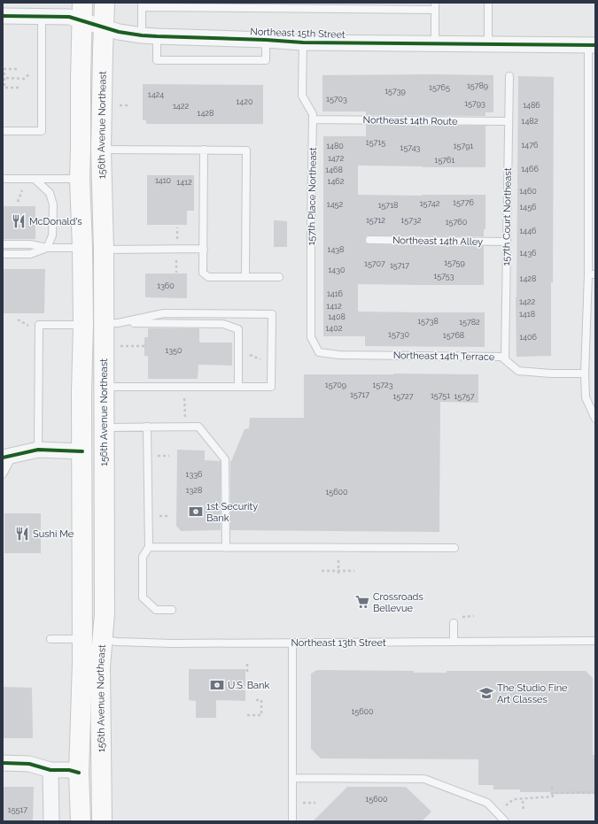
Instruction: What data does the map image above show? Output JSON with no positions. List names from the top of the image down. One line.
{"streets":{"main road":["156th Avenue Northeast"],"street":["Northeast 15th Street"],"lane":["Northeast 14th Route","157th Place Northeast","157th Court Northeast","Northeast 14th Alley","Northeast 14th Terrace","Northeast 13th Street"]},"crossings":[["Northeast 15th Street","156th Avenue Northeast"],["Northeast 15th Street","157th Place Northeast"],["Northeast 14th Route","157th Place Northeast"],["Northeast 14th Route","157th Court Northeast"],["156th Avenue Northeast","Northeast 13th Street"],["157th Place Northeast","Northeast 14th Terrace"],["157th Court Northeast","Northeast 14th Alley"],["157th Court Northeast","Northeast 14th Terrace"]],"places":{"restaurant":["McDonald's","Sushi Me"],"bank":["1st Security Bank","U.S. Bank"],"supermarket":["Crossroads Bellevue"],"school or university":["The Studio Fine Art Classes"]},"house_numbers":["15789","15765","15739","1424","15703","1420","15793","1486","1422","1428","1482","15715","1476","1480","15791","15743","1472","15761","1466","1468","1410","1462","1412","1460","15776","15742","1452","15718","1456","15712","15732","15760","1446","1438","1436","15759","15707","15717","1430","15753","1428","1360","1416","1422","1412","1418","1408","15738","15782","1402","15730","15768","1406","1350","15709","15723","15717","15751","15727","15757","1336","1328","15600","15600","15600","15517"]}
